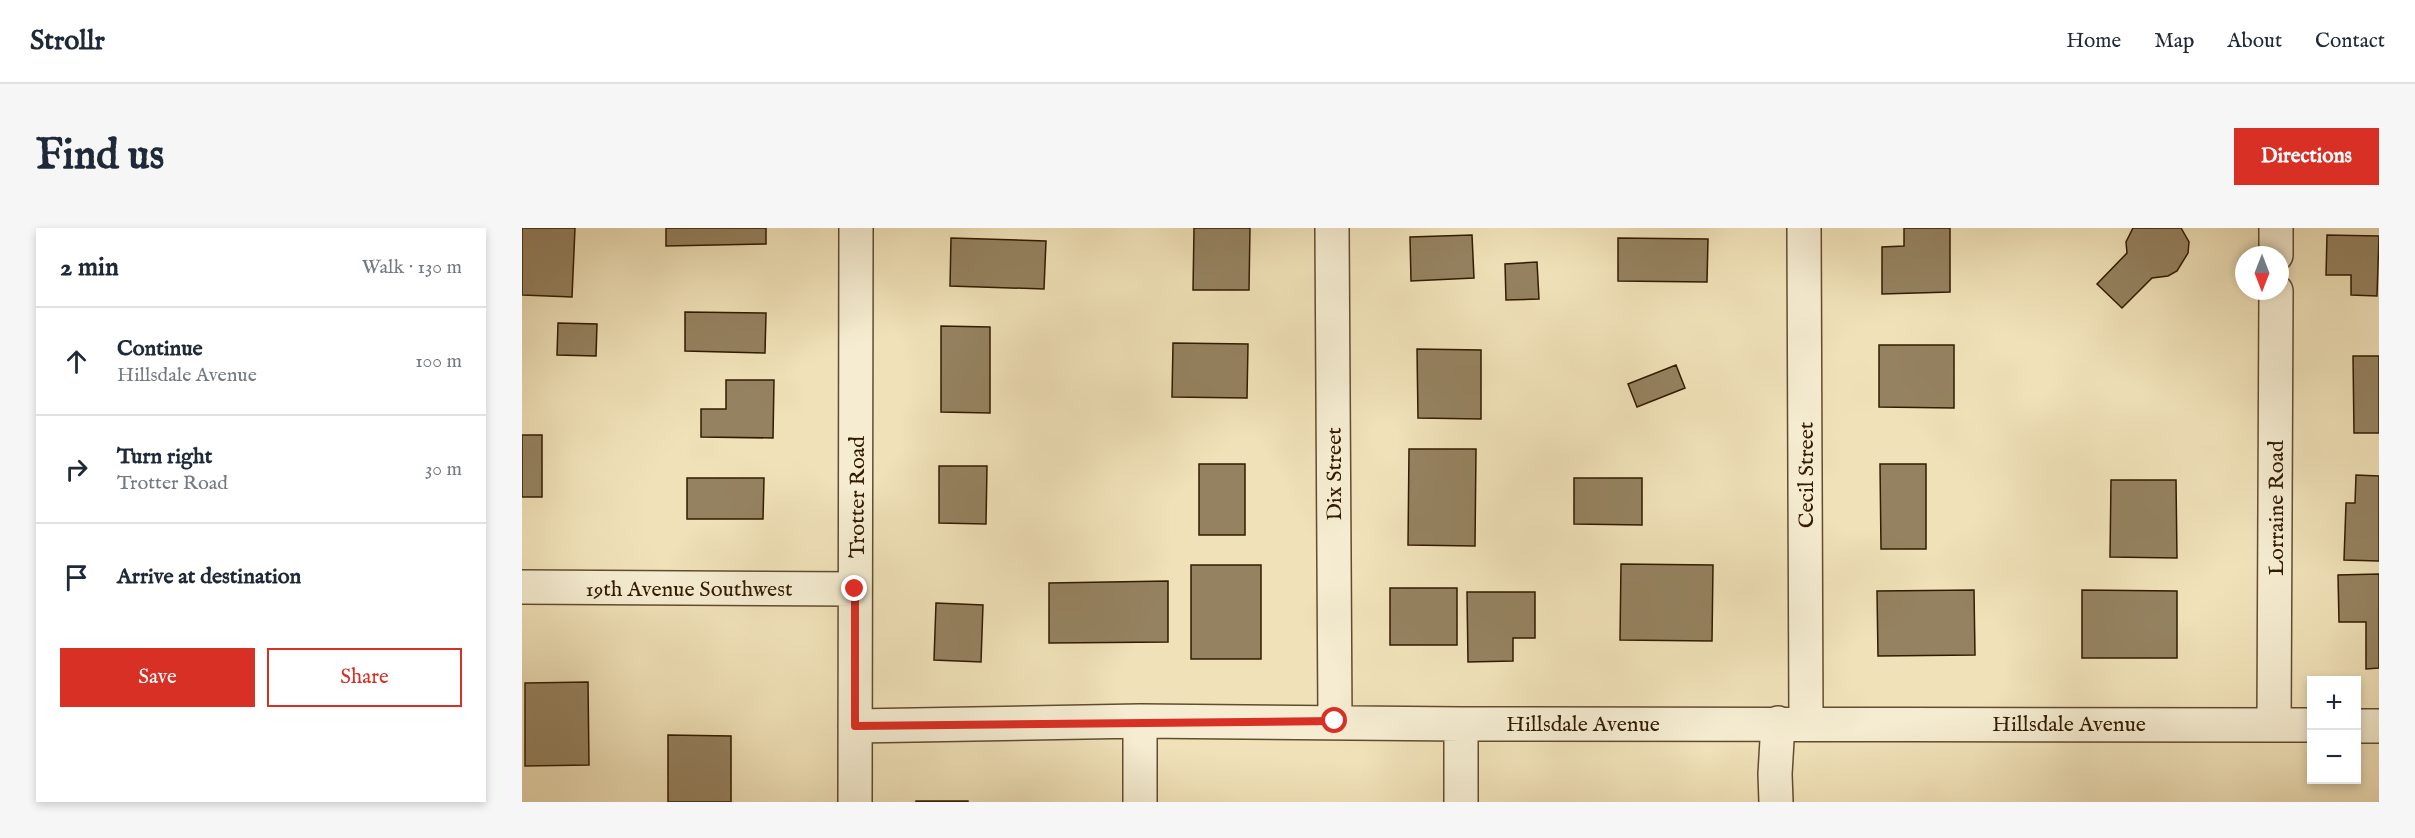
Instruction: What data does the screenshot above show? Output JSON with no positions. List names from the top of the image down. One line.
{"streets":{"street":["Dix Street","Cecil Street","Trotter Road","Lorraine Road","19th Avenue Southwest","Hillsdale Avenue"]},"crossings":[["Dix Street","Hillsdale Avenue"],["Cecil Street","Hillsdale Avenue"],["Trotter Road","19th Avenue Southwest"],["Trotter Road","Hillsdale Avenue"],["Lorraine Road","Hillsdale Avenue"]],"north":"bottom","page":{"header":"Strollr","nav":["Home","Map","About","Contact"],"buttons":["Directions",["Save","Share"]],"title":"Find us","heading":["2 min","Walk · 130 m"],"list":[["Continue","Hillsdale Avenue","100 m"],["Turn right","Trotter Road","30 m"],"Arrive at destination"],"map_buttons":["+","−"]}}
